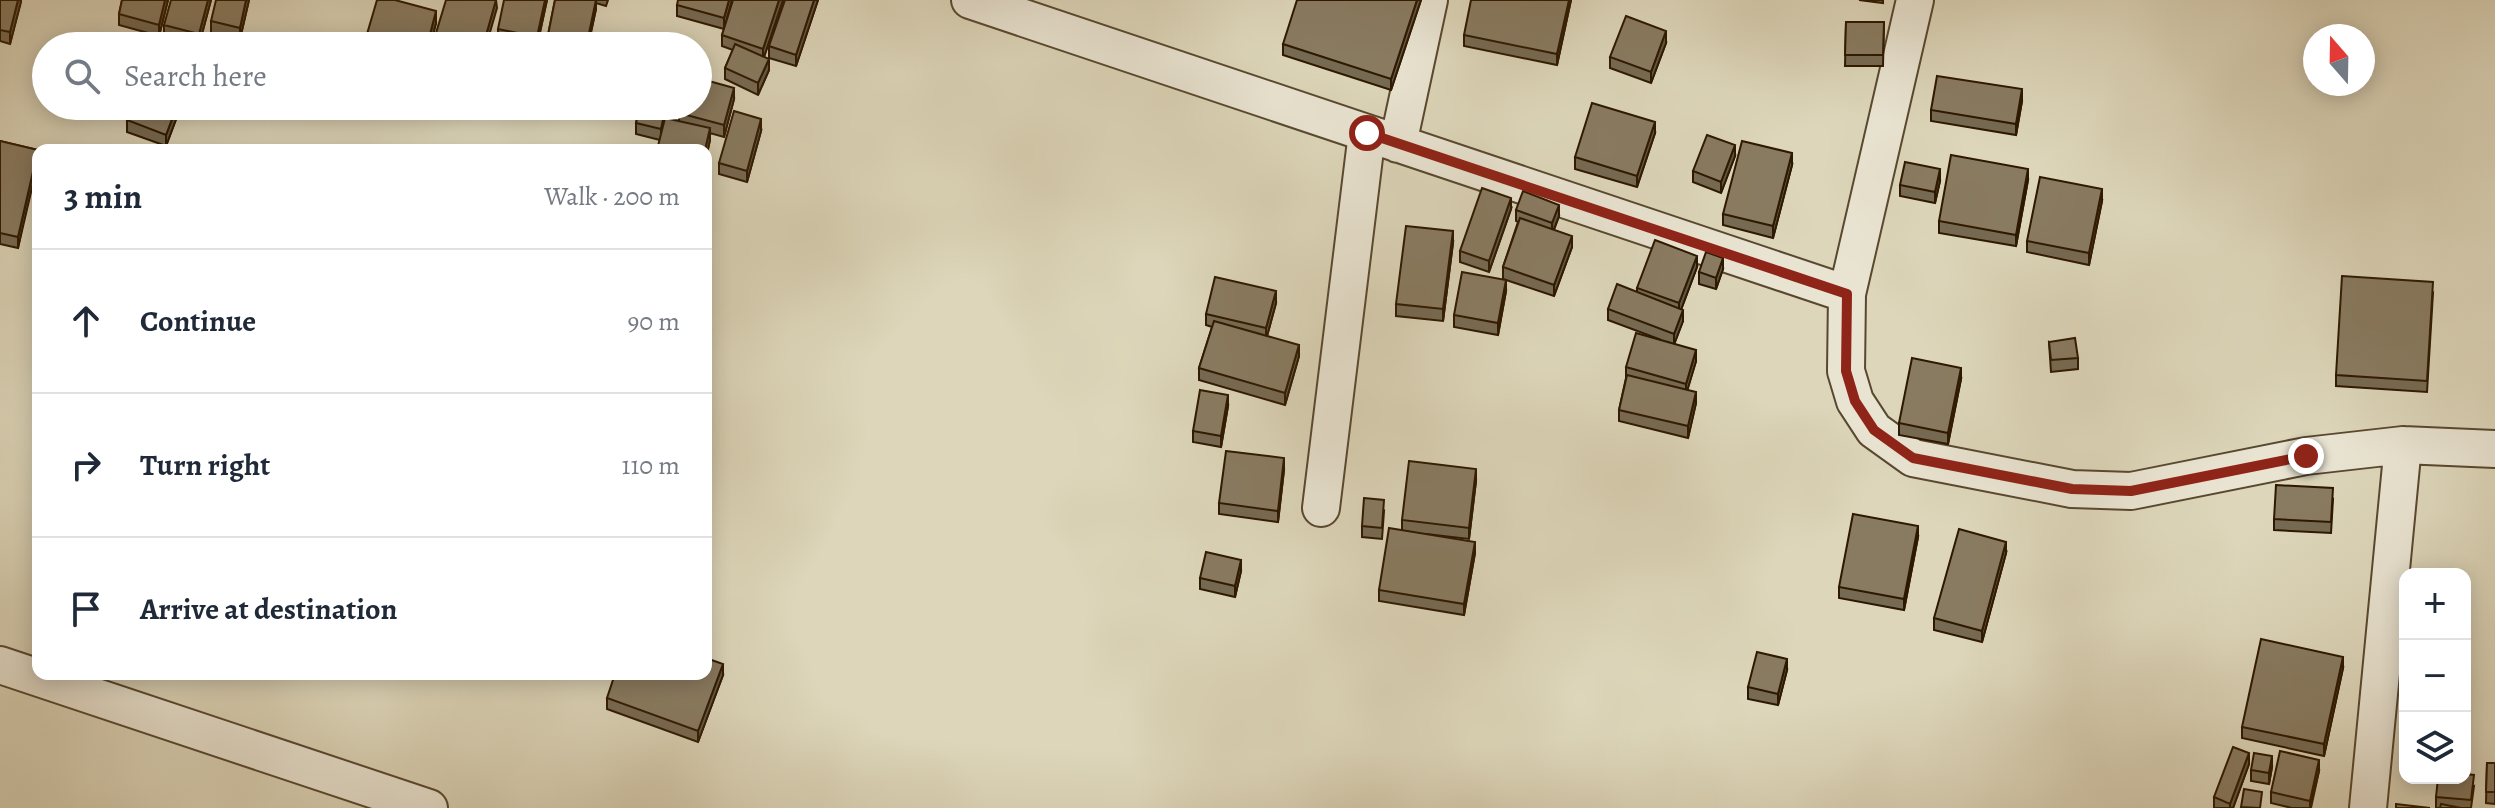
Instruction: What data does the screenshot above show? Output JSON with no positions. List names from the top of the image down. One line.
{"north":"top","page":{"search":"Search here","heading":["3 min","Walk · 200 m"],"list":[["Continue","90 m"],["Turn right","110 m"],"Arrive at destination"],"map_buttons":["+","−"]}}
